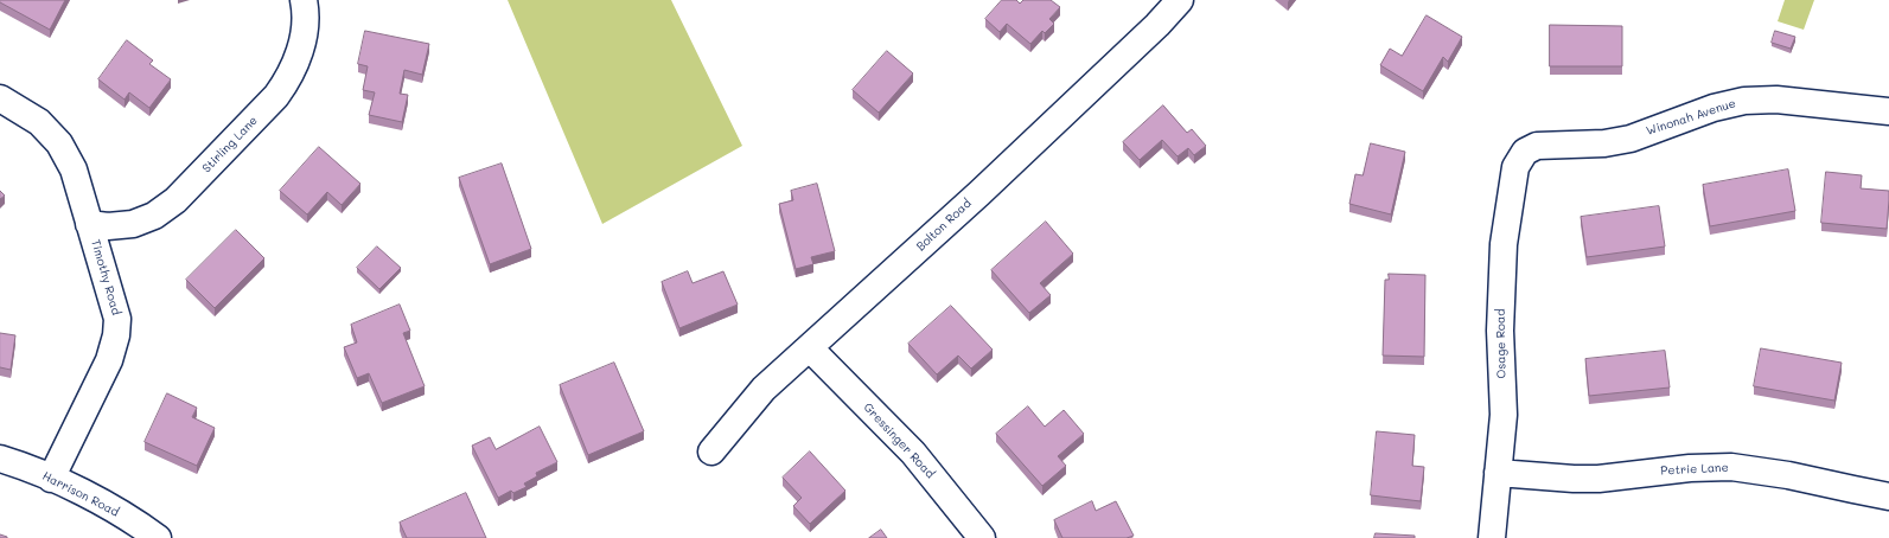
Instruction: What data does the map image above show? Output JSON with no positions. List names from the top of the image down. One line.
{"streets":{"street":["Winonah Avenue","Stirling Lane","Bolton Road","Timothy Road","Osage Road","Gressinger Road","Petrie Lane","Harrison Road"]},"crossings":[["Winonah Avenue","Osage Road"],["Stirling Lane","Timothy Road"],["Bolton Road","Gressinger Road"],["Timothy Road","Harrison Road"],["Osage Road","Petrie Lane"]]}
